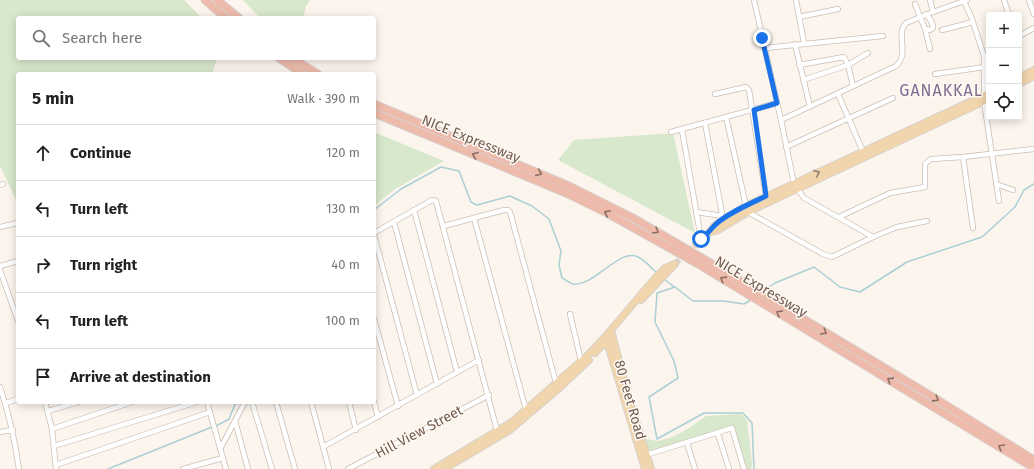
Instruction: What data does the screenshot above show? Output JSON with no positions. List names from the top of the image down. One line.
{"streets":{"highway":["NICE Expressway"],"main road":["80 Feet Road"],"street":["Hill View Street"]},"districts":["GANAKKAL"],"page":{"map_buttons":["+","−"],"search":"Search here","heading":["5 min","Walk · 390 m"],"list":[["Continue","120 m"],["Turn left","130 m"],["Turn right","40 m"],["Turn left","100 m"],"Arrive at destination"]}}
